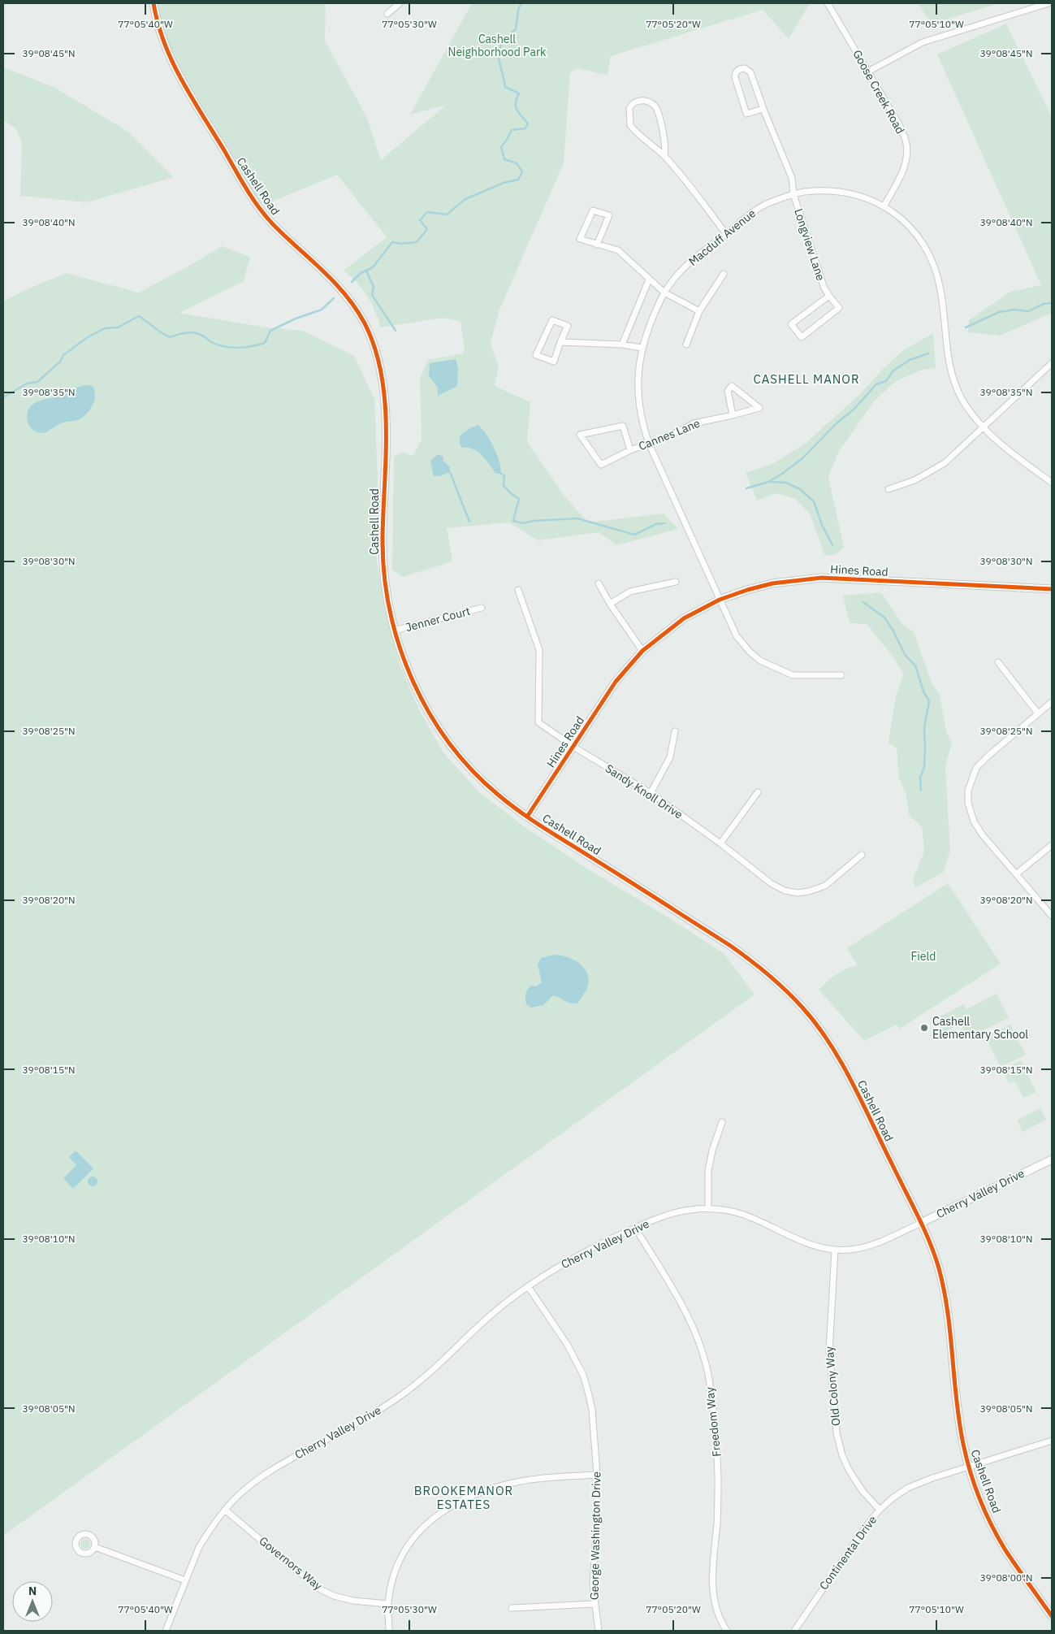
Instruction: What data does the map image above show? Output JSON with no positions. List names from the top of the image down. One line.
{"streets":{"street":["Goose Creek Road","Cashell Road","Macduff Avenue","Longview Lane","Cannes Lane","Hines Road","Jenner Court","Sandy Knoll Drive","Cherry Valley Drive","Old Colony Way","Freedom Way","George Washington Drive","Continental Drive","Governors Way"]},"crossings":[["Goose Creek Road","Macduff Avenue"],["Cashell Road","Hines Road"],["Cashell Road","Jenner Court"],["Cashell Road","Cherry Valley Drive"],["Cashell Road","Continental Drive"],["Macduff Avenue","Longview Lane"],["Macduff Avenue","Cannes Lane"],["Macduff Avenue","Hines Road"],["Hines Road","Sandy Knoll Drive"],["Cherry Valley Drive","Old Colony Way"],["Cherry Valley Drive","Freedom Way"],["Cherry Valley Drive","George Washington Drive"],["Cherry Valley Drive","Governors Way"],["Old Colony Way","Continental Drive"]],"districts":["CASHELL MANOR","BROOKEMANOR ESTATES"],"parks":["Cashell Neighborhood Park","Field"],"places":["Cashell Elementary School"],"north":"top","coordinates":["77°05'40\"W","77°05'30\"W","77°05'20\"W","77°05'10\"W","39°08'45\"N","39°08'40\"N","39°08'35\"N","39°08'30\"N","39°08'25\"N","39°08'20\"N","39°08'15\"N","39°08'10\"N","39°08'05\"N","39°08'00\"N"]}
